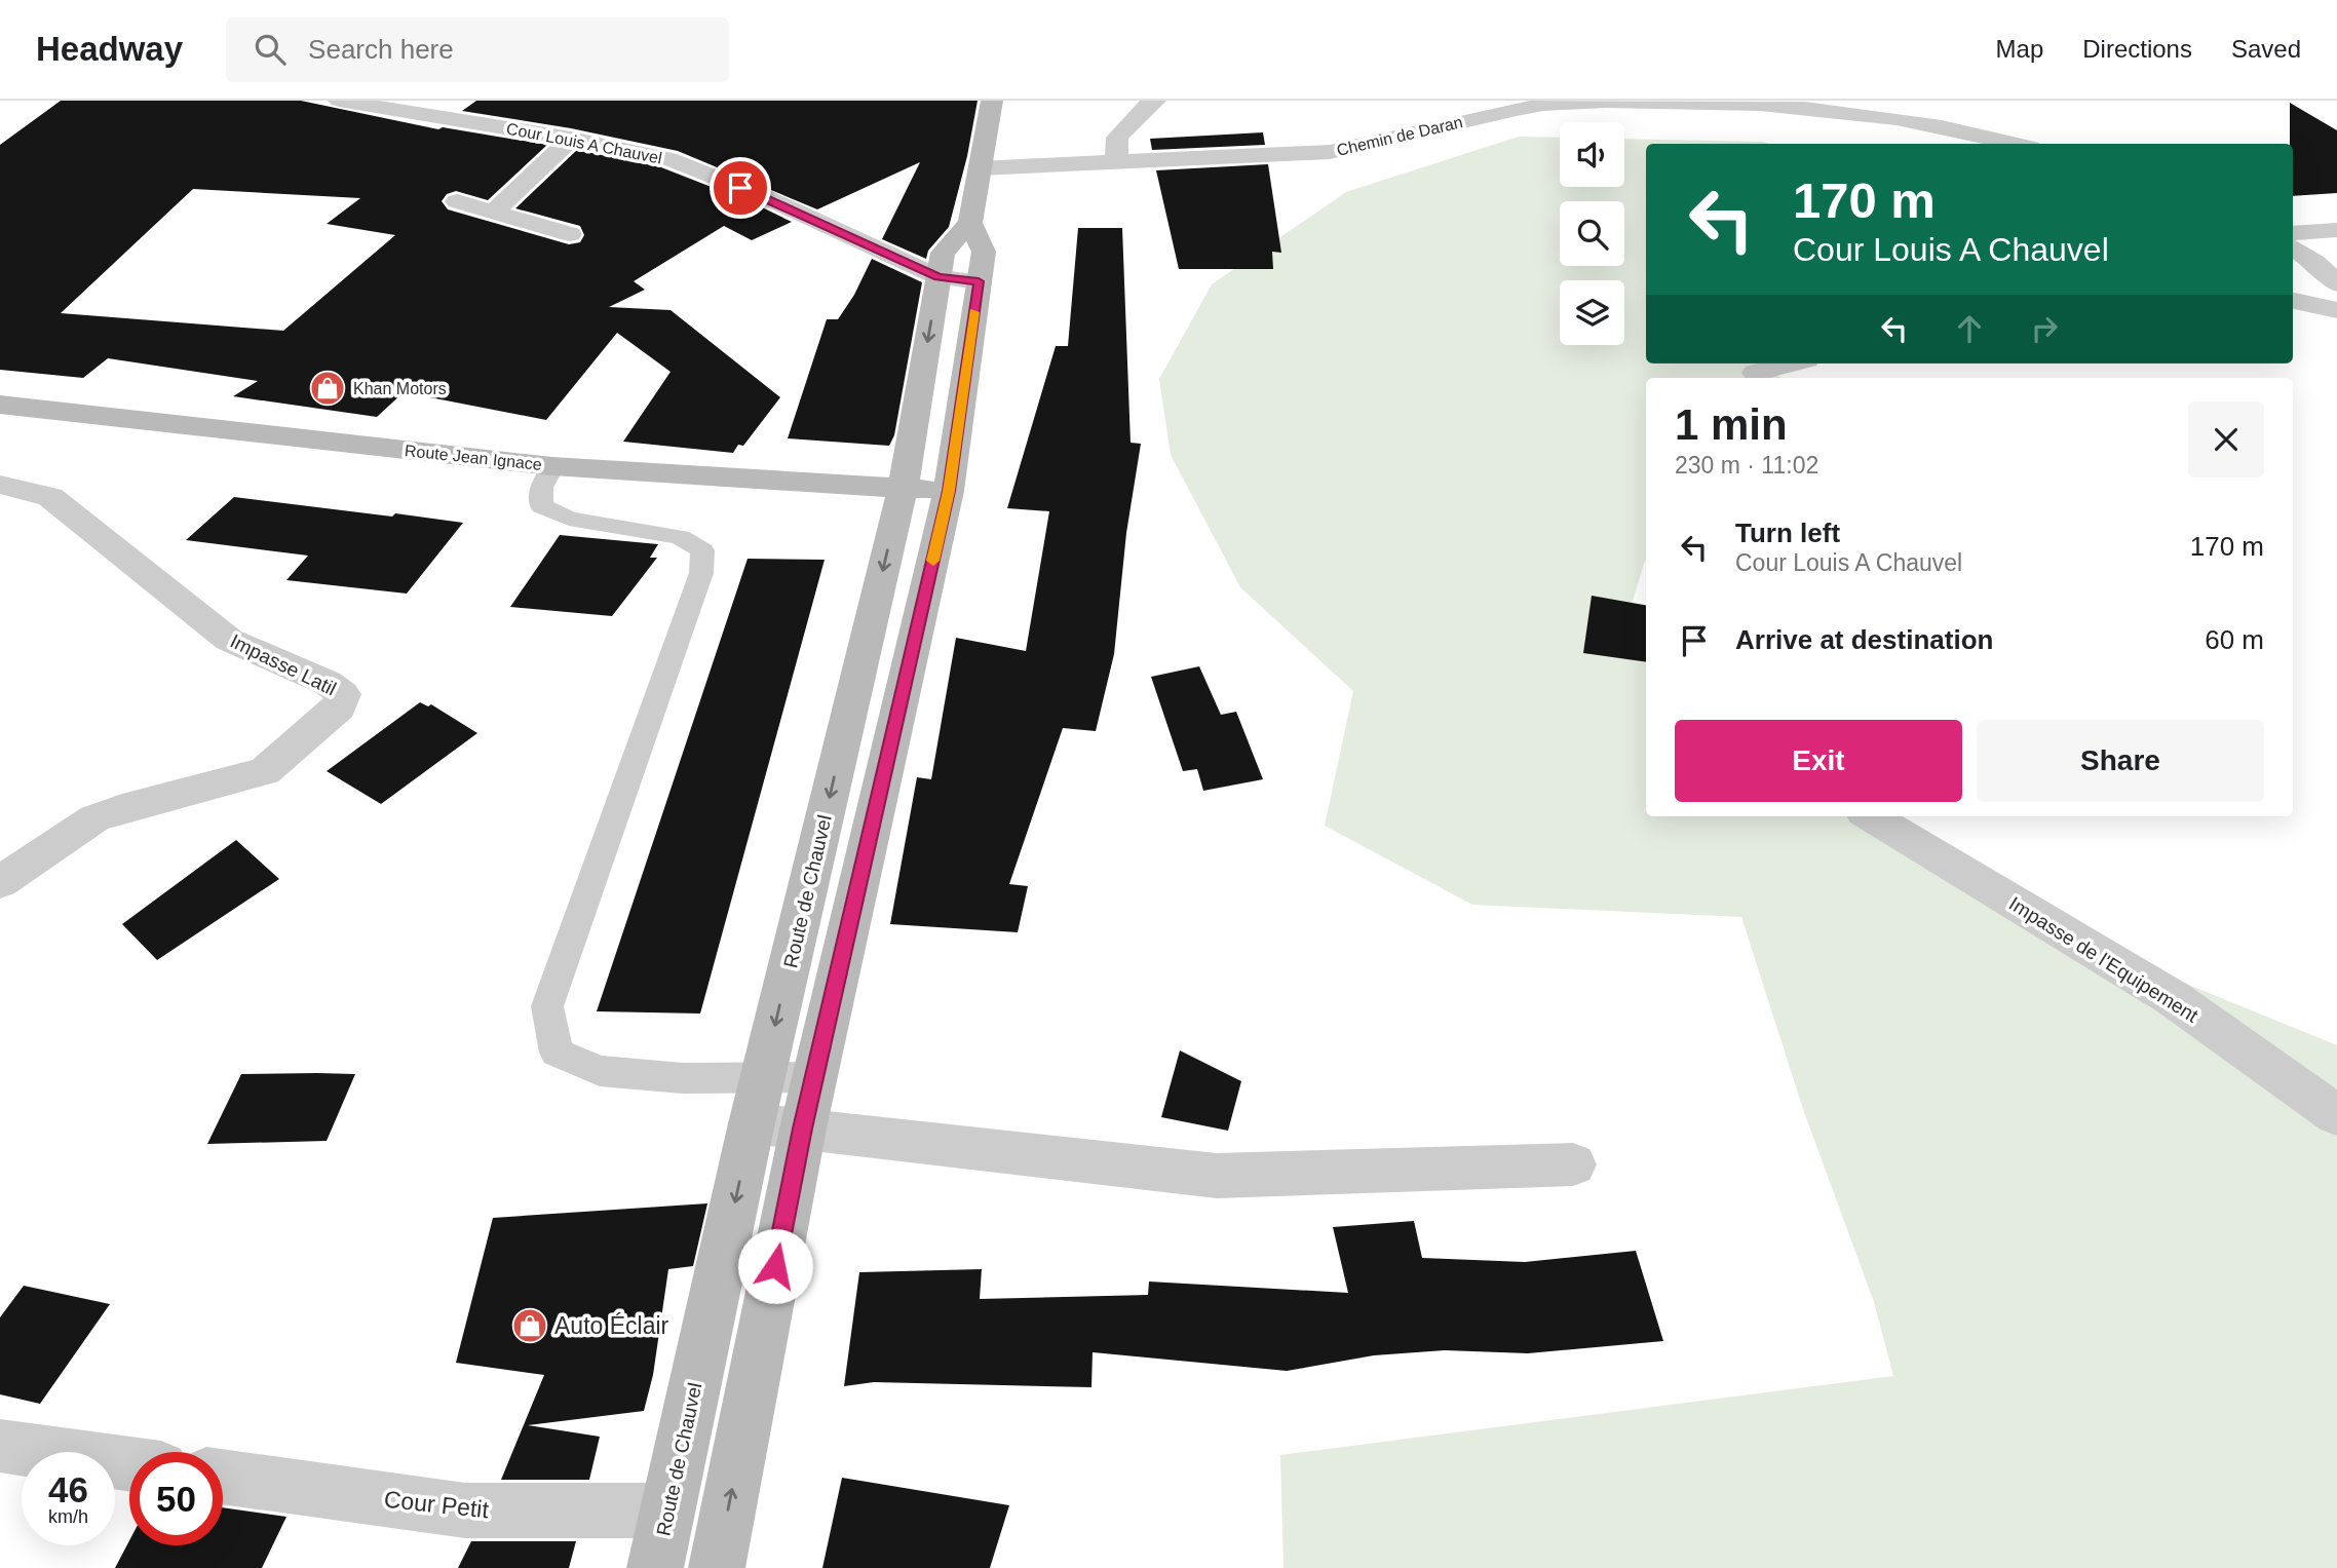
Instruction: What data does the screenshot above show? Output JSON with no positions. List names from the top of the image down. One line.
{"streets":{"main road":["Route Jean Ignace","Route de Chauvel"],"street":["Chemin de Daran","Cour Louis A Chauvel","Impasse Latil","Impasse de l'Equipement","Cour Petit"]},"crossings":[["Cour Louis A Chauvel","Route de Chauvel"],["Route Jean Ignace","Route de Chauvel"],["Route de Chauvel","Cour Petit"]],"places":{"shop":["Khan Motors","Auto Éclair"]},"page":{"header":"Headway","search":"Search here","nav":["Map","Directions","Saved"],"turn":["170 m","Cour Louis A Chauvel"],"heading":["1 min","230 m · 11:02"],"list":[{"name":"Turn left","note":"Cour Louis A Chauvel","value":"170 m"},{"name":"Arrive at destination","value":"60 m"}],"buttons":["Exit","Share"],"speed":"46 km/h","limit":"50"}}
